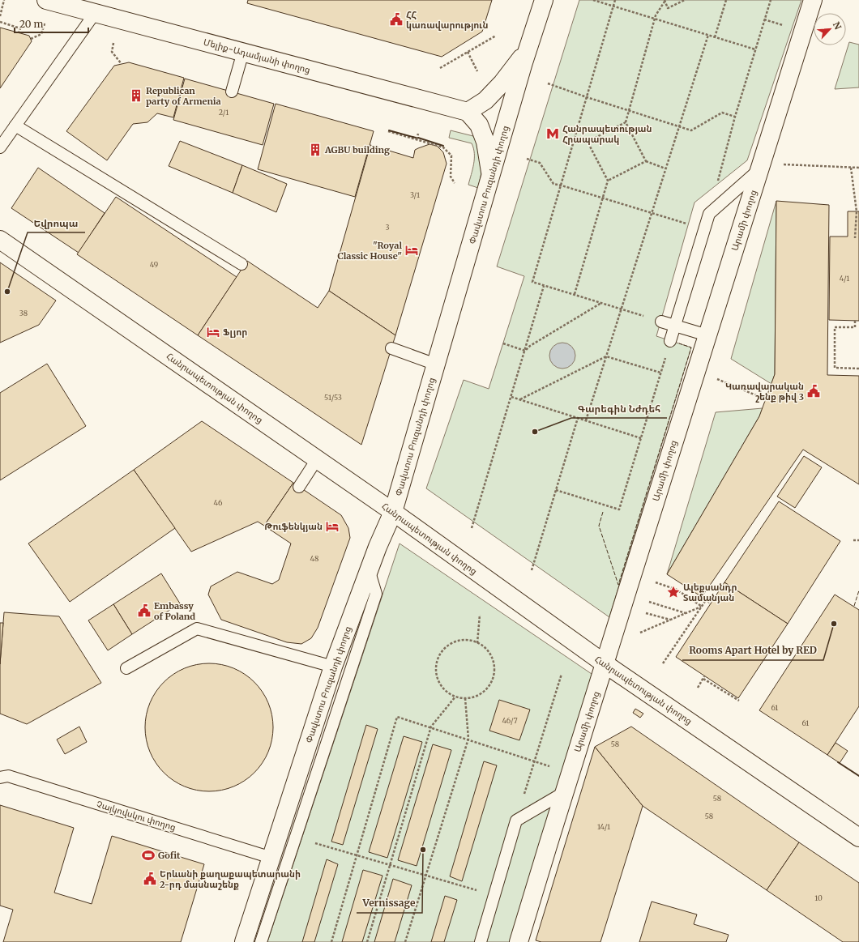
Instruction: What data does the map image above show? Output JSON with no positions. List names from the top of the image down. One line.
{"streets":{"street":["Մելիք-Ադամյանի փողոց","Փավստոս Բուզանդի փողոց","Արամի փողոց","Հանրապետության փողոց"],"lane":["Չայկովսկու փողոց"]},"crossings":[["Փավստոս Բուզանդի փողոց","Հանրապետության փողոց"],["Փավստոս Բուզանդի փողոց","Չայկովսկու փողոց"],["Արամի փողոց","Հանրապետության փողոց"]],"places":{"public building":["ՀՀ կառավարություն","Կառավարական շենք թիվ 3","Embassy of Poland","Երևանի քաղաքապետարանի 2-րդ մասնաշենք"],"building":["Republican party of Armenia","AGBU building"],"metro station":["Հանրապետության Հրապարակ"],"hotel":["\"Royal Classic House\"","Ֆլյոր","Թուֆենկյան"],"other":["Եվրոպա","Գարեգին Նժդեհ","Rooms Apart Hotel by RED","Vernissage"],"place":["Ալեքսանդր Տամանյան"],"sports":["Gofit"]},"house_numbers":["2/1","3/1","3","49","4/1","38","51/53","46","48","61","46/7","61","58","58","58","14/1","10"],"scale_bar":"20 m","north":"top right"}
